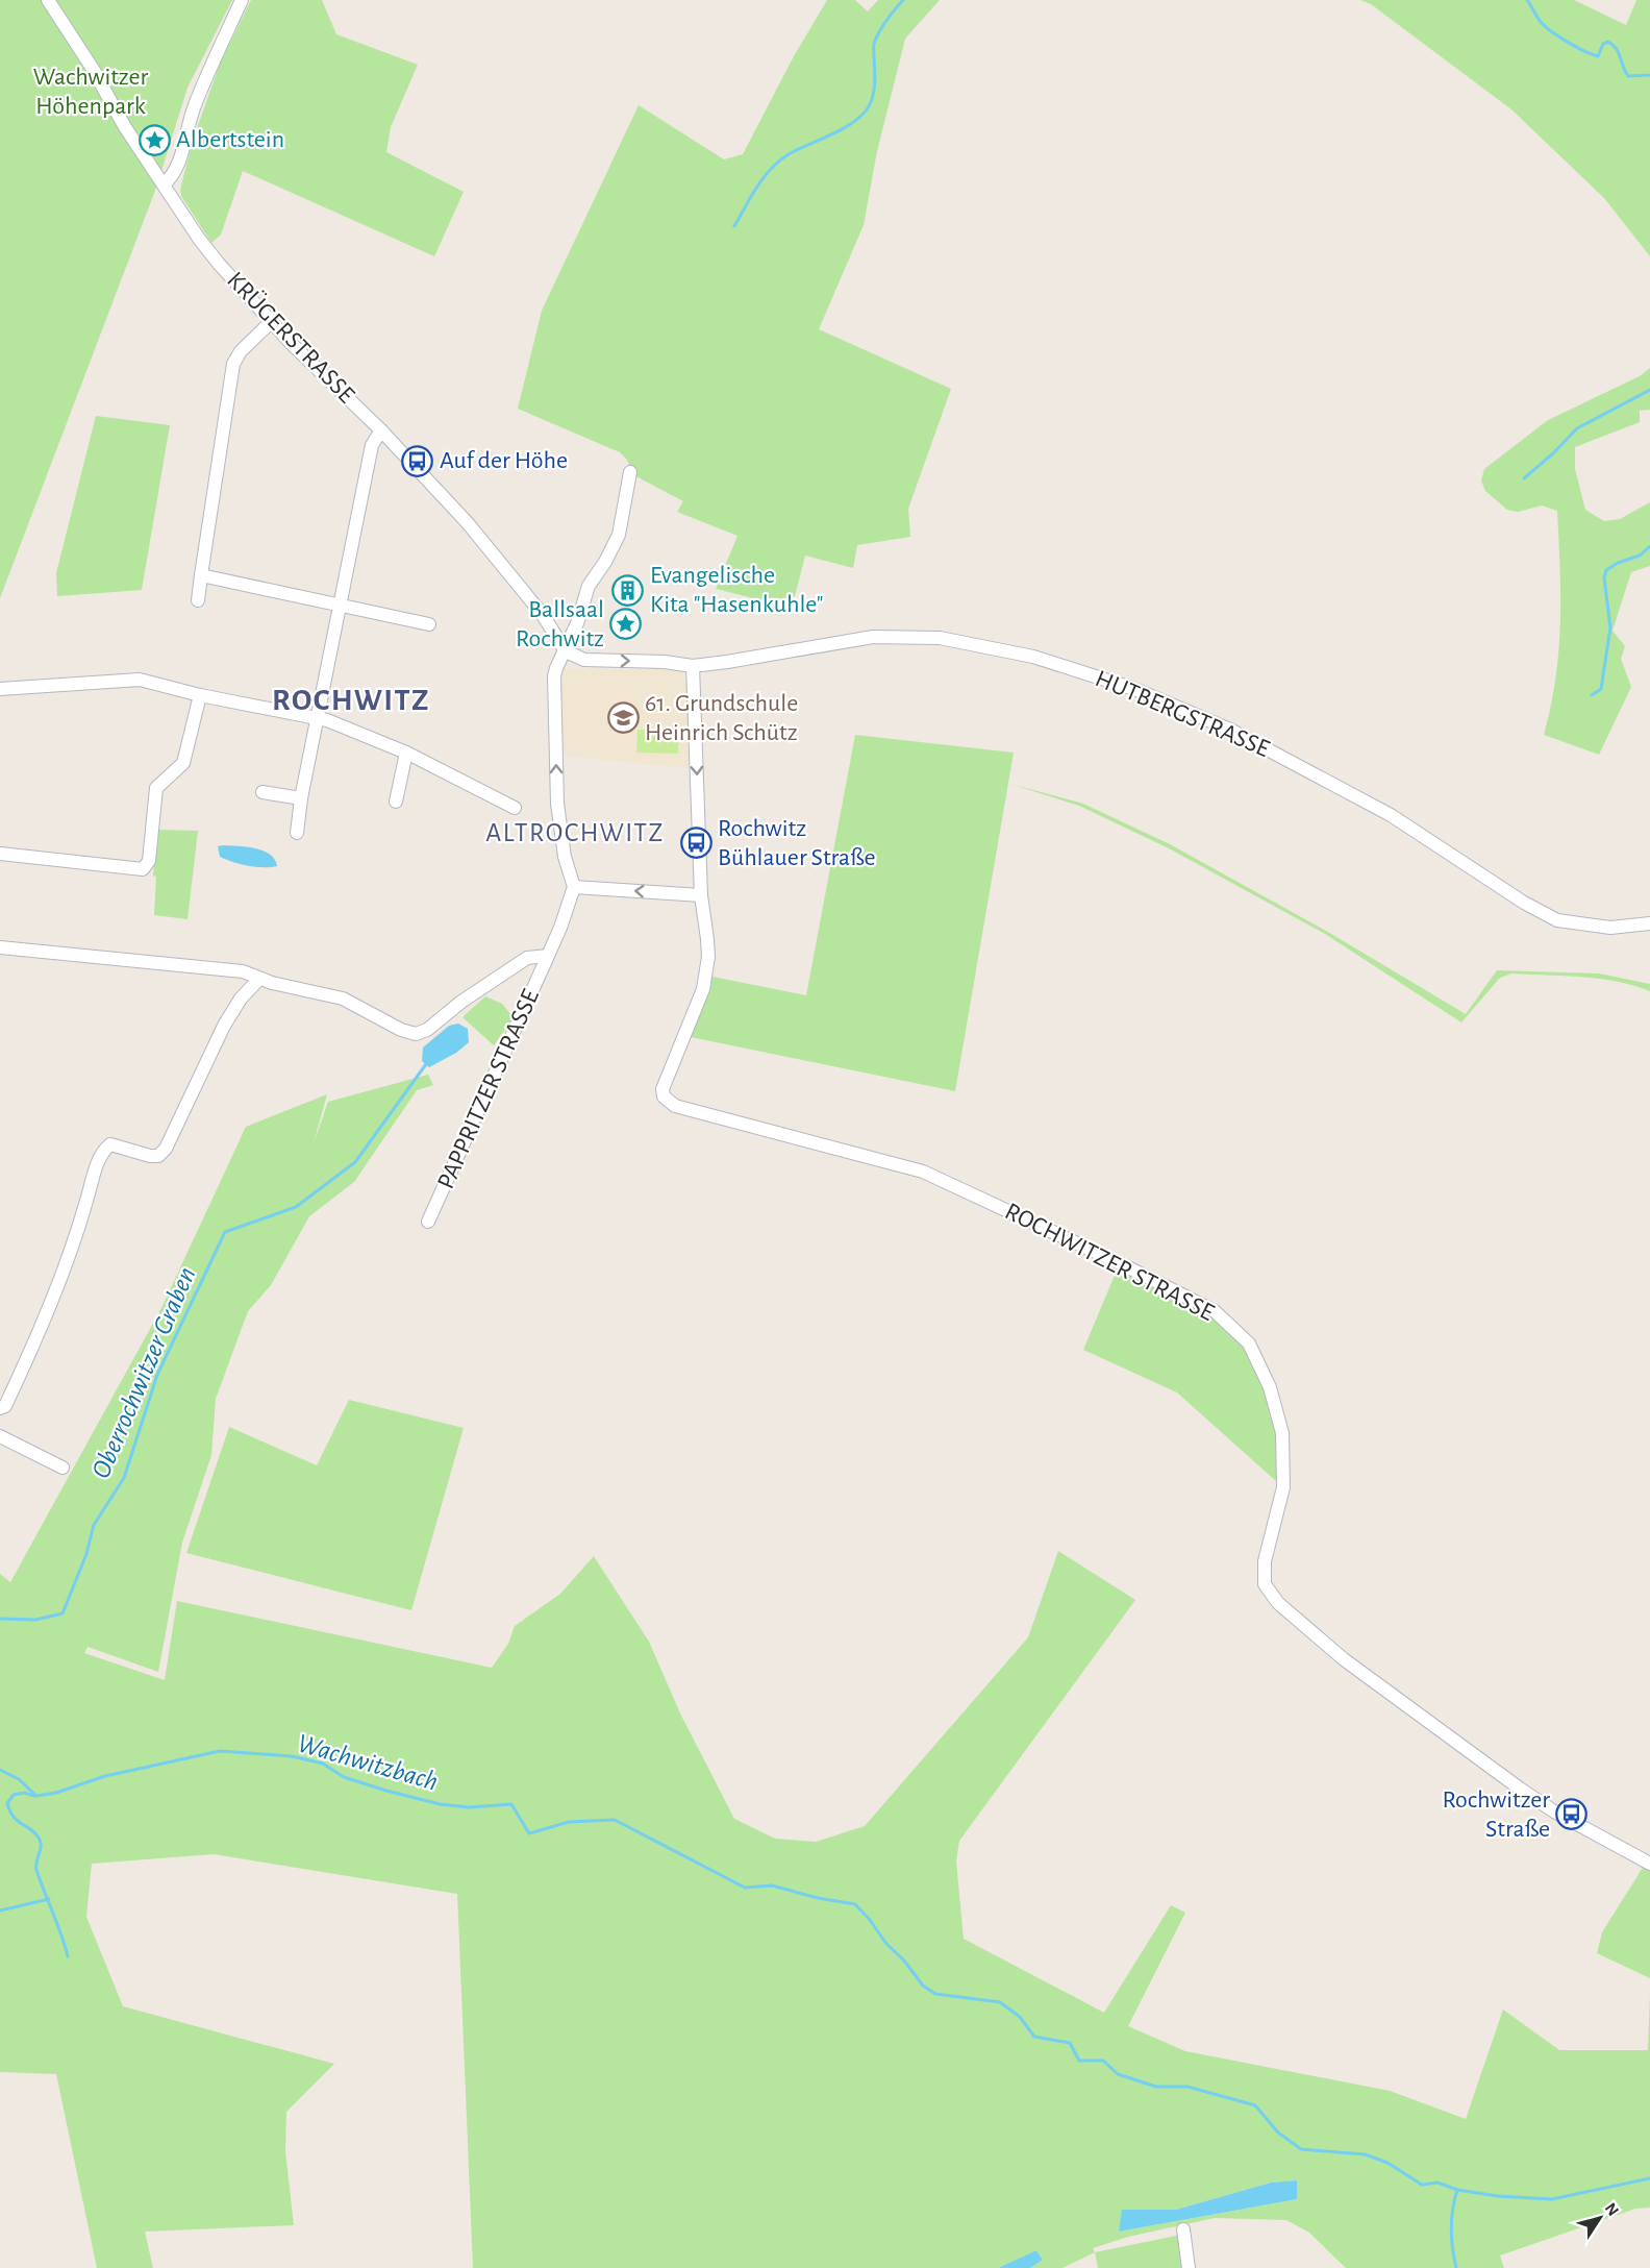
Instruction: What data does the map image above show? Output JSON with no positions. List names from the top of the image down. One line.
{"streets":{"street":["KRÜGERSTRASSE","HUTBERGSTRASSE","PAPPRITZER STRASSE","ROCHWITZER STRASSE"]},"crossings":[["KRÜGERSTRASSE","HUTBERGSTRASSE"]],"districts":["ROCHWITZ","ALTROCHWITZ"],"water":["Oberrochwitzer Graben","Wachwitzbach"],"parks":["Wachwitzer Höhenpark"],"places":{"place":["Albertstein","Ballsaal Rochwitz"],"bus stop":["Auf der Höhe","Rochwitz Bühlauer Straße","Rochwitzer Straße"],"building":["Evangelische Kita \"Hasenkuhle\""],"school or university":["61. Grundschule Heinrich Schütz"]},"north":"top right"}
